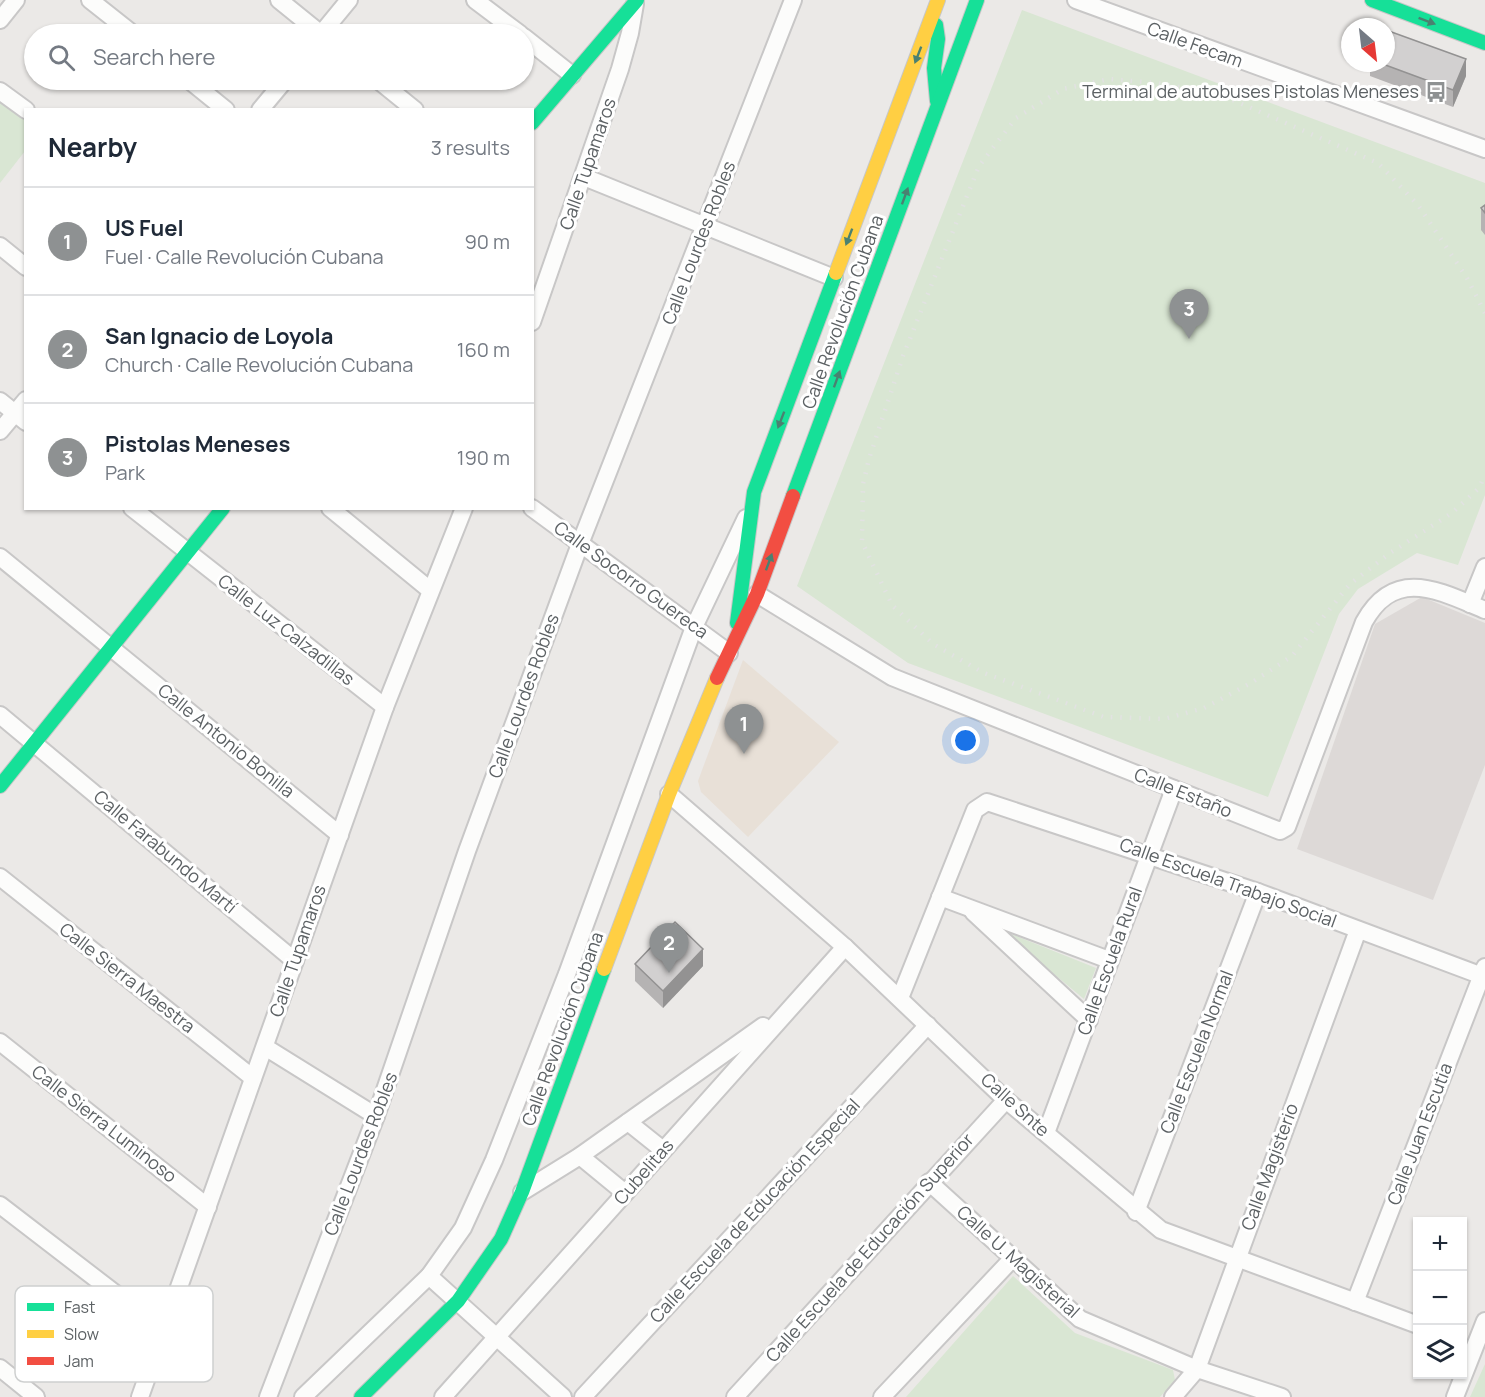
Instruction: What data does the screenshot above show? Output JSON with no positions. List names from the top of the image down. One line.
{"streets":{"street":["Calle Fecam","Calle Tupamaros","Calle Lourdes Robles","Calle Revolución Cubana","Calle Socorro Guereca","Calle Luz Calzadillas","Calle Antonio Bonilla","Calle Estaño","Calle Farabundo Martí","Calle Escuela Trabajo Social","Calle Escuela Rural","Calle Sierra Maestra","Calle Escuela Normal","Calle Snte","Calle Sierra Luminoso","Calle Juan Escutia","Calle Magisterio","Cubelitas","Calle Escuela de Educación Especial","Calle Escuela de Educación Superior","Calle U. Magisterial"]},"crossings":[["Calle Tupamaros","Calle Luz Calzadillas"],["Calle Tupamaros","Calle Antonio Bonilla"],["Calle Tupamaros","Calle Farabundo Martí"],["Calle Tupamaros","Calle Sierra Maestra"],["Calle Tupamaros","Calle Sierra Luminoso"],["Calle Lourdes Robles","Calle Socorro Guereca"],["Calle Revolución Cubana","Calle Socorro Guereca"],["Calle Revolución Cubana","Calle Estaño"],["Calle Revolución Cubana","Calle Snte"],["Calle Estaño","Calle Escuela Rural"],["Calle Escuela Trabajo Social","Calle Escuela Rural"],["Calle Escuela Trabajo Social","Calle Escuela Normal"],["Calle Escuela Trabajo Social","Calle Juan Escutia"],["Calle Escuela Trabajo Social","Calle Magisterio"],["Calle Escuela Rural","Calle Snte"],["Calle Escuela Normal","Calle Snte"],["Calle Snte","Calle Juan Escutia"],["Calle Snte","Calle Magisterio"],["Calle Snte","Cubelitas"],["Calle Snte","Calle Escuela de Educación Especial"],["Calle Snte","Calle Escuela de Educación Superior"],["Calle Magisterio","Calle U. Magisterial"],["Calle Escuela de Educación Superior","Calle U. Magisterial"]],"places":{"bus stop":["Terminal de autobuses Pistolas Meneses"]},"legend":["Fast","Slow","Jam"],"north":"bottom right","page":{"search":"Search here","heading":["Nearby","3 results"],"list":[{"mark":"1","name":"US Fuel","note":"Fuel · Calle Revolución Cubana","value":"90 m"},{"mark":"2","name":"San Ignacio de Loyola","note":"Church · Calle Revolución Cubana","value":"160 m"},{"mark":"3","name":"Pistolas Meneses","note":"Park","value":"190 m"}],"pins":["3","1","2"],"map_buttons":["+","−"]}}
